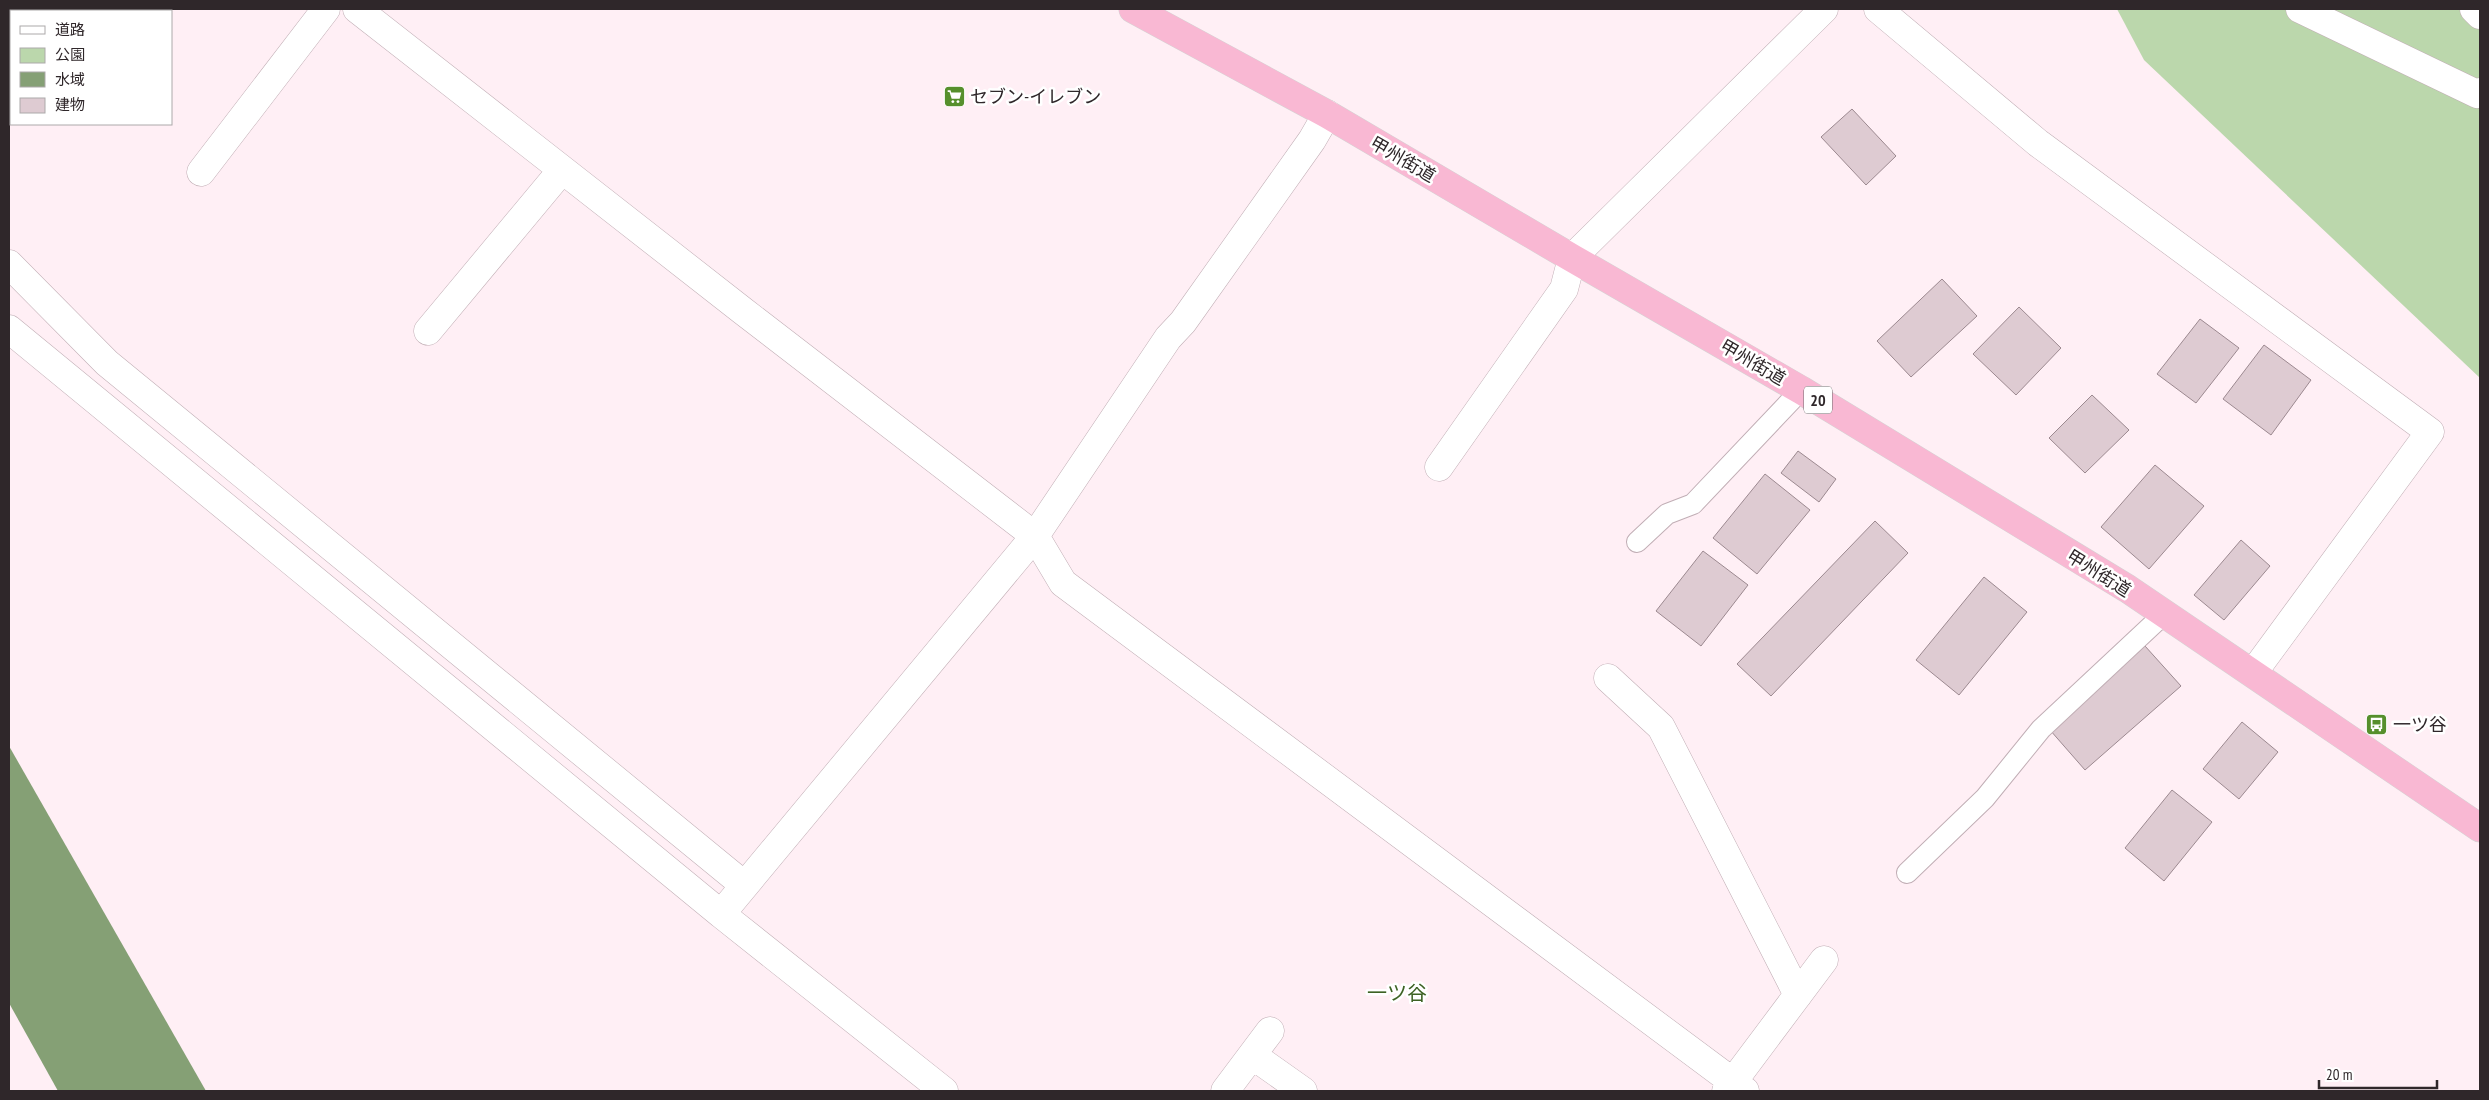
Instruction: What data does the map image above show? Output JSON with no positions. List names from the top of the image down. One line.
{"streets":{"highway":["甲州街道","20"]},"districts":["一ツ谷"],"places":{"supermarket":["セブン-イレブン"],"bus stop":["一ツ谷"]},"legend":["道路","公園","水域","建物"],"scale_bar":"20 m"}
